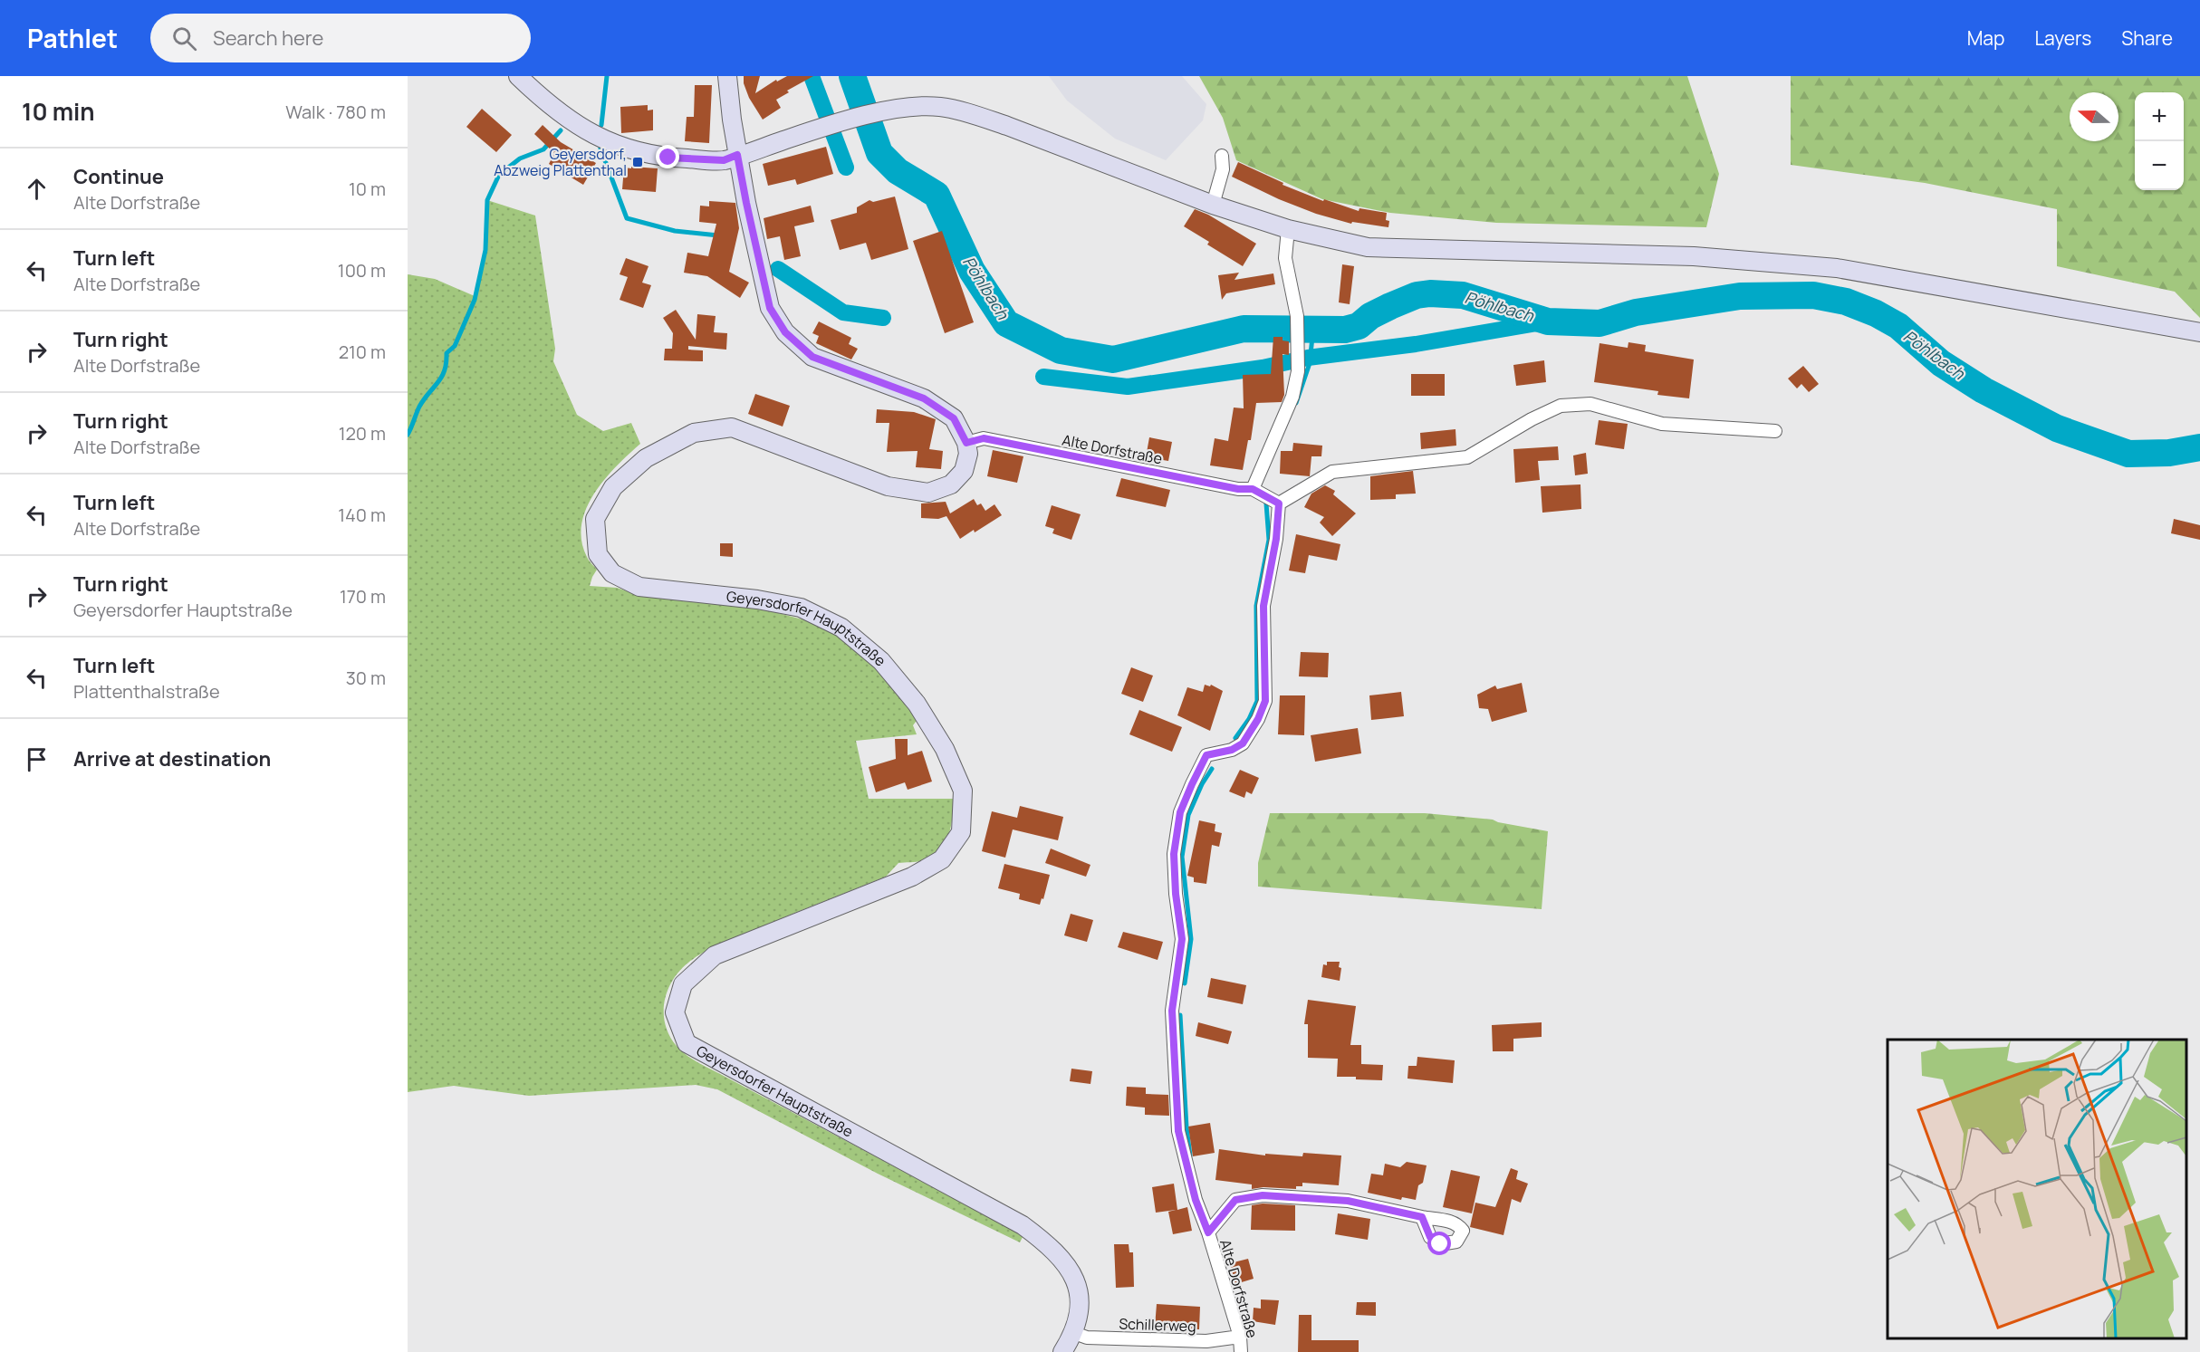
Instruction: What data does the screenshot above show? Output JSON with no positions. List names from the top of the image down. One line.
{"streets":{"main road":["Geyersdorfer Hauptstraße"],"street":["Alte Dorfstraße","Schillerweg"]},"crossings":[["Alte Dorfstraße","Geyersdorfer Hauptstraße"],["Alte Dorfstraße","Schillerweg"],["Geyersdorfer Hauptstraße","Schillerweg"]],"water":["Pöhlbach"],"places":{"transit":["Geyersdorf, Abzweig Plattenthal"]},"north":"left","page":{"header":"Pathlet","search":"Search here","nav":["Map","Layers","Share"],"heading":["10 min","Walk · 780 m"],"map_buttons":["+","−"],"list":[["Continue","Alte Dorfstraße","10 m"],["Turn left","Alte Dorfstraße","100 m"],["Turn right","Alte Dorfstraße","210 m"],["Turn right","Alte Dorfstraße","120 m"],["Turn left","Alte Dorfstraße","140 m"],["Turn right","Geyersdorfer Hauptstraße","170 m"],["Turn left","Plattenthalstraße","30 m"],"Arrive at destination"]}}
